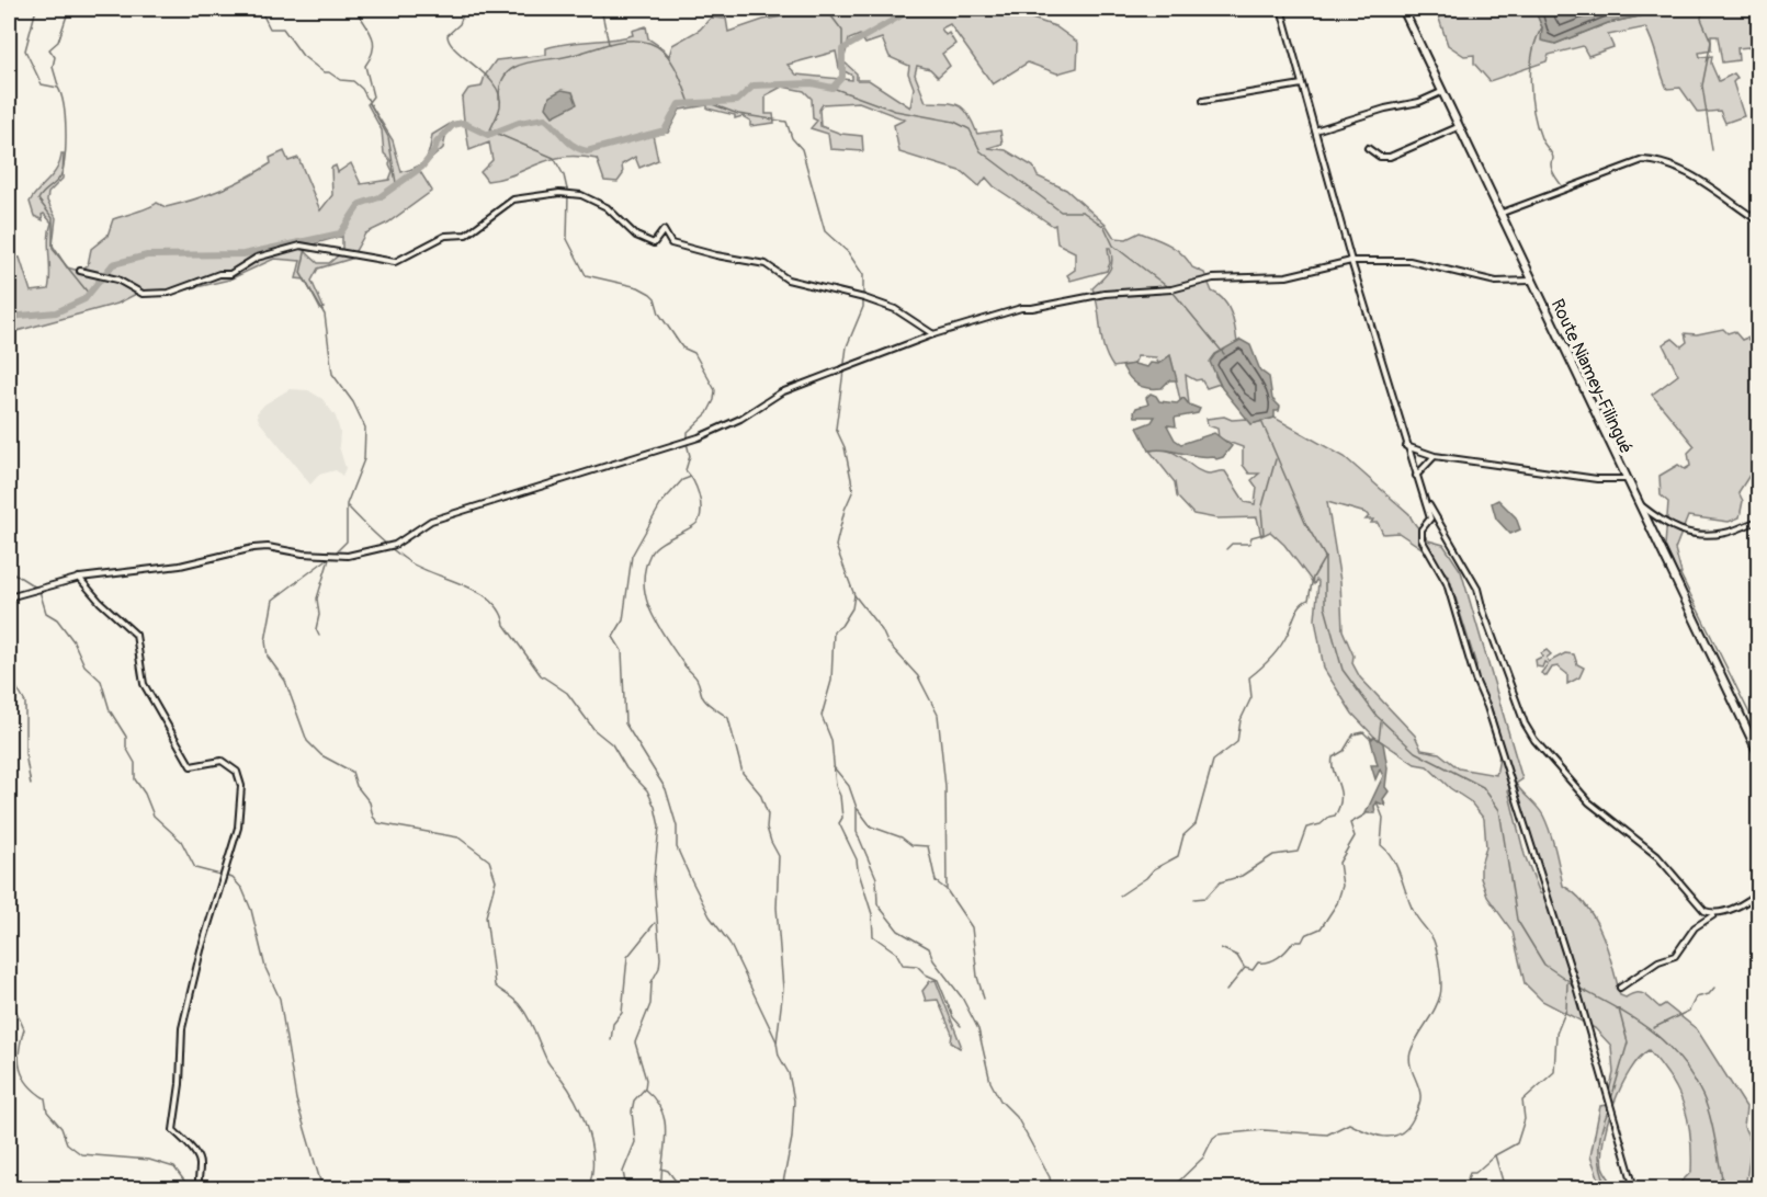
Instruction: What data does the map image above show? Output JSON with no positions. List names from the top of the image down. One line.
{"streets":{"main road":["Route Niamey-Filingué"]}}
